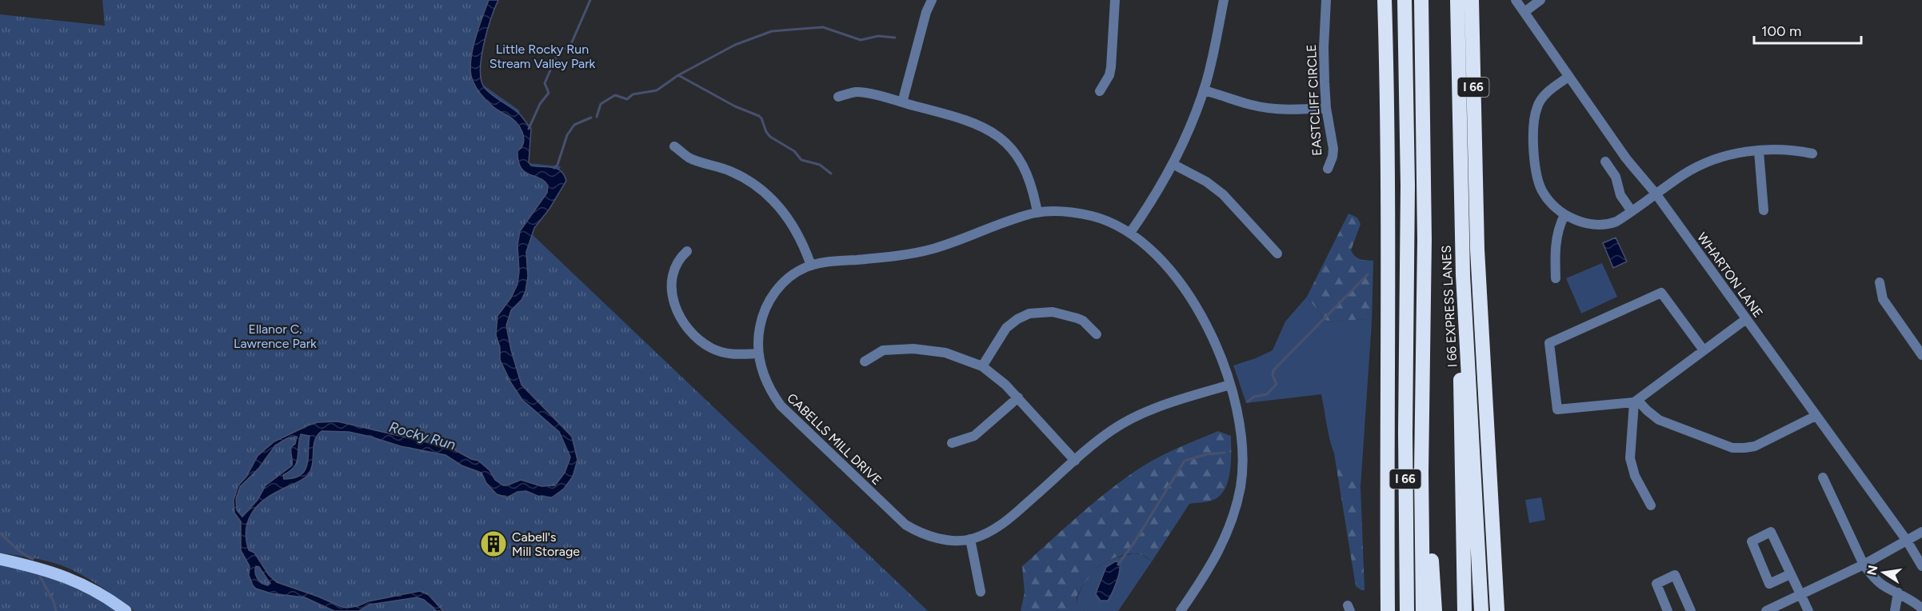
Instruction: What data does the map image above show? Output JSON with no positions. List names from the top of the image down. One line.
{"streets":{"highway":["I 66","I 66 EXPRESS LANES"],"street":["EASTCLIFF CIRCLE","WHARTON LANE","CABELLS MILL DRIVE"]},"water":["Rocky Run"],"parks":["Little Rocky Run Stream Valley Park","Ellanor C. Lawrence Park"],"places":{"building":["Cabell's Mill Storage"]},"scale_bar":"100 m","north":"left"}
